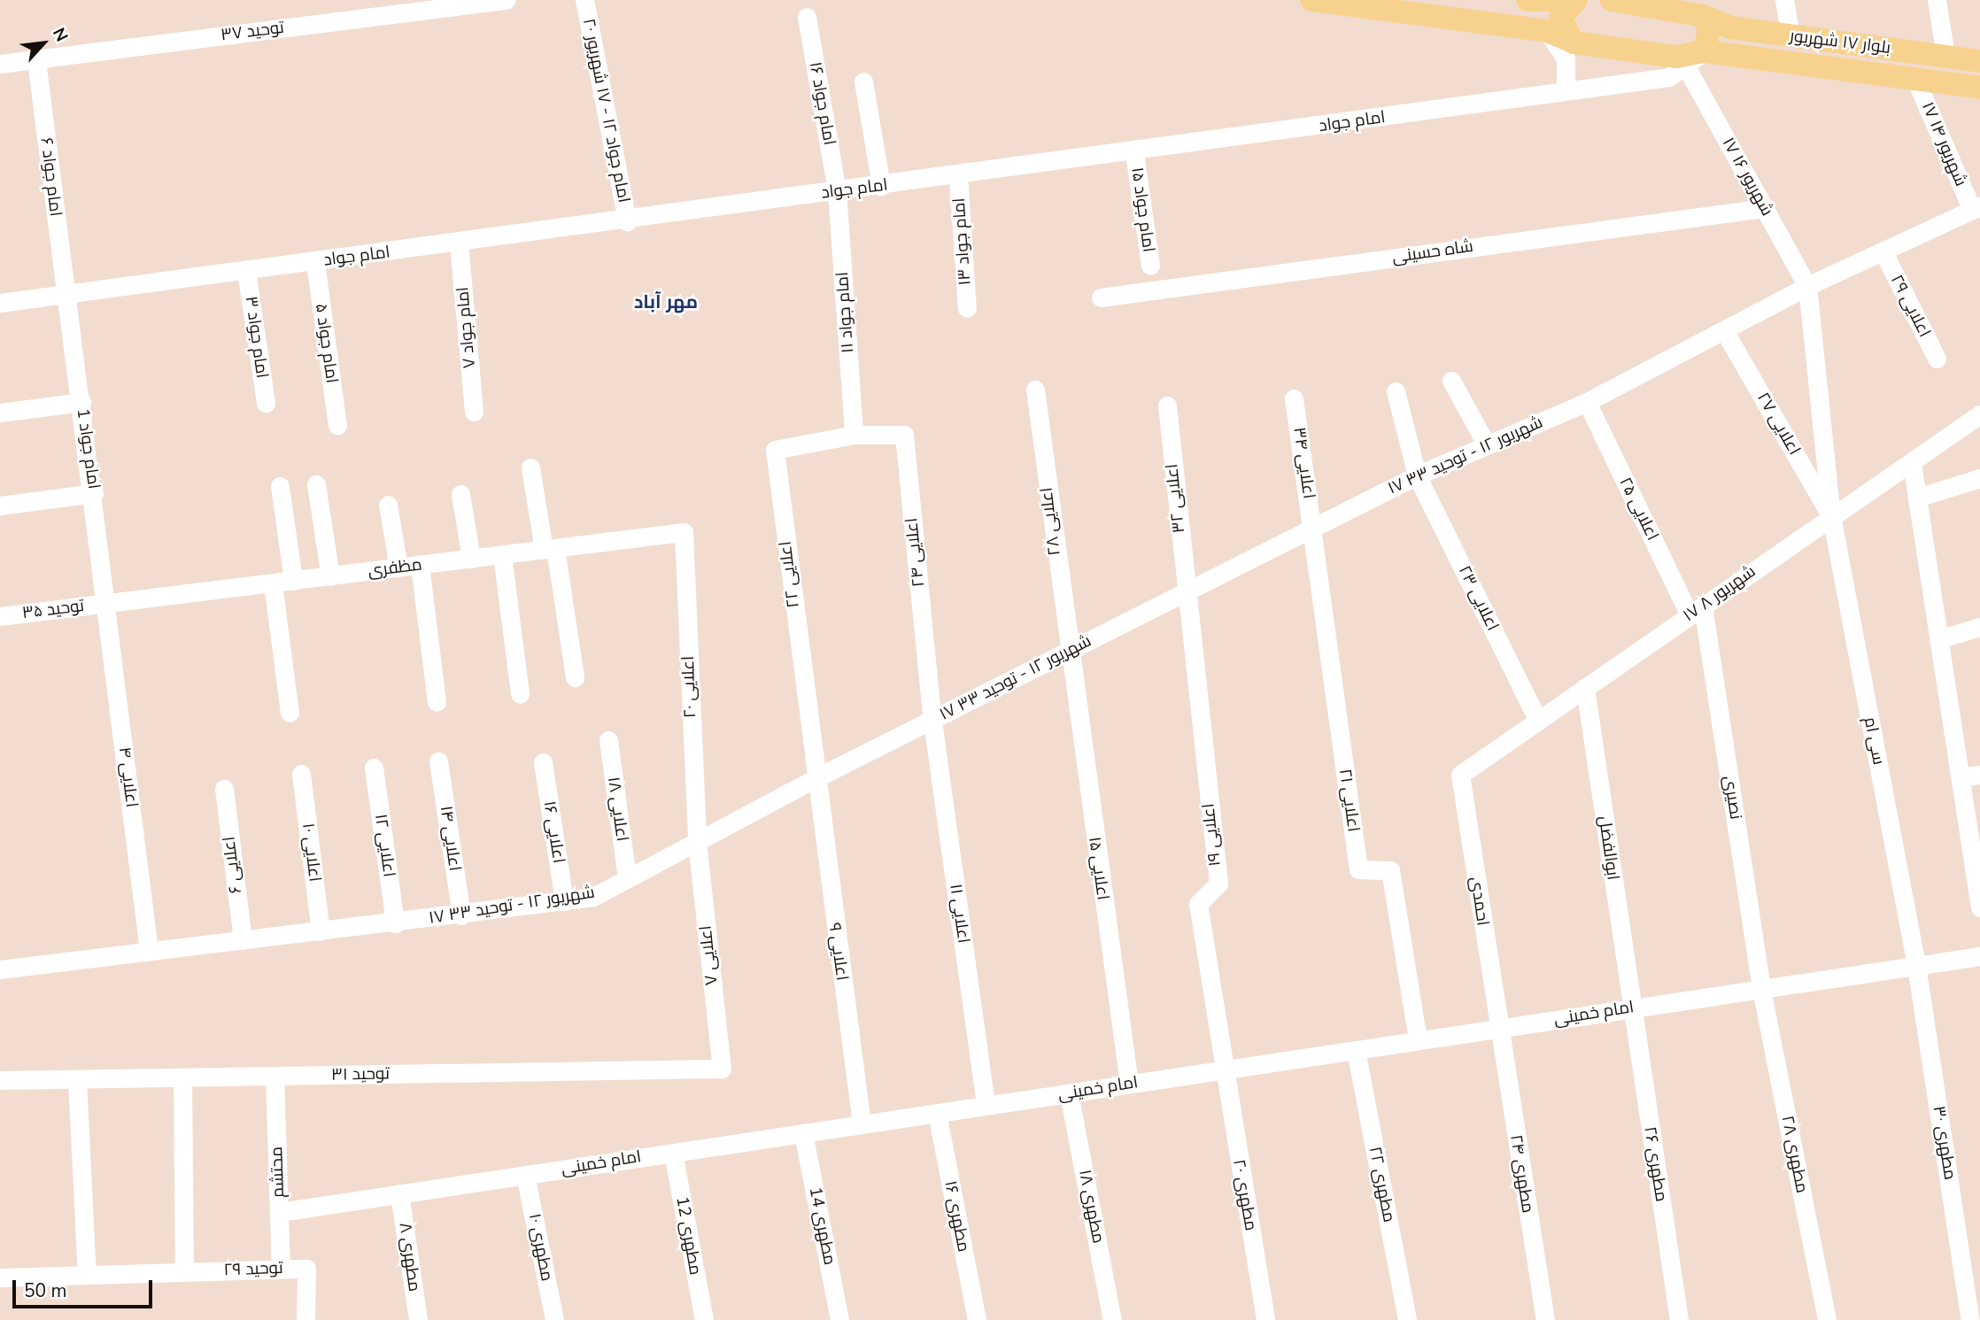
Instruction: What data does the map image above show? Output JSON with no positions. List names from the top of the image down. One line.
{"streets":{"main road":["بلوار ۱۷ شهریور"],"street":["توحید ۳۷","امام جواد ۱۶","امام جواد ۱۲ - ۱۷ شهریور ۲۰","امام جواد","۱۷ شهریور ۱۴","امام جواد ۶","۱۷ شهریور ۱۶","امام جواد ۱۵","امام جواد ۱۳","شاه حسینی","اعلایی ۲۹","امام جواد ۱۱","امام جواد ۷","امام جواد ۳","امام جواد ۵","اعلایی ۲۷","امام جواد 1","۱۷ شهریور ۱۲ - توحید ۳۳","اعلایی ۳۴","اعلایی ۳۲","اعلایی ۲۵","اعلایی ۲۸","اعلایی ۲۴","مظفری","اعلایی ۲۲","۱۷ شهریور ۸","اعلایی ۲۳","توحید ۳۵","اعلایی ۲۰","سی ام","اعلایی ۴","نصیری","اعلایی ۲۱","اعلایی ۱۸","اعلایی ۱۶","اعلایی ۱۹","اعلایی ۱۴","اعلایی ۱۲","ابوالفضل","اعلایی ۱۰","اعلایی ۶","اعلایی ۱۵","احمدی","اعلایی ۱۱","اعلایی ۹","اعلایی ۷","امام خمینی","توحید ۳۱","مطهری ۳۰","مطهری ۲۸","مطهری ۲۶","محتشم","مطهری ۲۴","مطهری ۲۲","مطهری ۲۰","مطهری ۱۸","مطهری ۱۶","مطهری 14","مطهری 12","مطهری ۱۰","مطهری ۸","توحید ۲۹"]},"crossings":[["توحید ۳۷","امام جواد ۶"],["بلوار ۱۷ شهریور","امام جواد"],["بلوار ۱۷ شهریور","۱۷ شهریور ۱۴"],["بلوار ۱۷ شهریور","۱۷ شهریور ۱۶"],["امام جواد ۱۶","امام جواد"],["امام جواد ۱۶","امام جواد ۱۱"],["امام جواد ۱۲ - ۱۷ شهریور ۲۰","امام جواد"],["امام جواد","امام جواد ۶"],["امام جواد","۱۷ شهریور ۱۶"],["امام جواد","امام جواد ۱۵"],["امام جواد","امام جواد ۱۳"],["امام جواد","امام جواد ۱۱"],["امام جواد","امام جواد ۷"],["امام جواد","امام جواد ۳"],["امام جواد","امام جواد ۵"],["امام جواد","امام جواد 1"],["۱۷ شهریور ۱۴","۱۷ شهریور ۱۲ - توحید ۳۳"],["امام جواد ۶","امام جواد 1"],["۱۷ شهریور ۱۶","شاه حسینی"],["۱۷ شهریور ۱۶","۱۷ شهریور ۱۲ - توحید ۳۳"],["اعلایی ۲۹","۱۷ شهریور ۱۲ - توحید ۳۳"],["امام جواد ۱۱","اعلایی ۲۴"],["امام جواد ۱۱","اعلایی ۲۲"],["اعلایی ۲۷","۱۷ شهریور ۱۲ - توحید ۳۳"],["اعلایی ۲۷","۱۷ شهریور ۸"],["اعلایی ۲۷","سی ام"],["امام جواد 1","مظفری"],["امام جواد 1","توحید ۳۵"],["امام جواد 1","اعلایی ۴"],["۱۷ شهریور ۱۲ - توحید ۳۳","اعلایی ۳۴"],["۱۷ شهریور ۱۲ - توحید ۳۳","اعلایی ۳۲"],["۱۷ شهریور ۱۲ - توحید ۳۳","اعلایی ۲۵"],["۱۷ شهریور ۱۲ - توحید ۳۳","اعلایی ۲۸"],["۱۷ شهریور ۱۲ - توحید ۳۳","اعلایی ۲۴"],["۱۷ شهریور ۱۲ - توحید ۳۳","اعلایی ۲۲"],["۱۷ شهریور ۱۲ - توحید ۳۳","اعلایی ۲۳"],["۱۷ شهریور ۱۲ - توحید ۳۳","اعلایی ۲۰"],["۱۷ شهریور ۱۲ - توحید ۳۳","اعلایی ۴"],["۱۷ شهریور ۱۲ - توحید ۳۳","اعلایی ۲۱"],["۱۷ شهریور ۱۲ - توحید ۳۳","اعلایی ۱۸"],["۱۷ شهریور ۱۲ - توحید ۳۳","اعلایی ۱۶"],["۱۷ شهریور ۱۲ - توحید ۳۳","اعلایی ۱۹"],["۱۷ شهریور ۱۲ - توحید ۳۳","اعلایی ۱۴"],["۱۷ شهریور ۱۲ - توحید ۳۳","اعلایی ۱۲"],["۱۷ شهریور ۱۲ - توحید ۳۳","اعلایی ۱۰"],["۱۷ شهریور ۱۲ - توحید ۳۳","اعلایی ۶"],["۱۷ شهریور ۱۲ - توحید ۳۳","اعلایی ۱۵"],["۱۷ شهریور ۱۲ - توحید ۳۳","اعلایی ۱۱"],["۱۷ شهریور ۱۲ - توحید ۳۳","اعلایی ۹"],["۱۷ شهریور ۱۲ - توحید ۳۳","اعلایی ۷"],["اعلایی ۳۴","اعلایی ۲۱"],["اعلایی ۳۲","اعلایی ۱۹"],["اعلایی ۲۵","۱۷ شهریور ۸"],["اعلایی ۲۵","نصیری"],["اعلایی ۲۸","اعلایی ۱۵"],["اعلایی ۲۴","اعلایی ۲۲"],["اعلایی ۲۴","اعلایی ۱۱"],["مظفری","توحید ۳۵"],["مظفری","اعلایی ۲۰"],["مظفری","اعلایی ۴"],["اعلایی ۲۲","اعلایی ۹"],["۱۷ شهریور ۸","اعلایی ۲۳"],["۱۷ شهریور ۸","سی ام"],["۱۷ شهریور ۸","نصیری"],["۱۷ شهریور ۸","ابوالفضل"],["۱۷ شهریور ۸","احمدی"],["توحید ۳۵","اعلایی ۴"],["اعلایی ۲۰","اعلایی ۷"],["سی ام","امام خمینی"],["سی ام","مطهری ۳۰"],["نصیری","امام خمینی"],["نصیری","مطهری ۲۸"],["اعلایی ۲۱","امام خمینی"],["اعلایی ۱۹","امام خمینی"],["اعلایی ۱۹","مطهری ۲۰"],["ابوالفضل","امام خمینی"],["ابوالفضل","مطهری ۲۶"],["اعلایی ۱۵","امام خمینی"],["احمدی","امام خمینی"],["احمدی","مطهری ۲۴"],["اعلایی ۱۱","امام خمینی"],["اعلایی ۹","امام خمینی"],["اعلایی ۷","توحید ۳۱"],["امام خمینی","مطهری ۳۰"],["امام خمینی","مطهری ۲۸"],["امام خمینی","مطهری ۲۶"],["امام خمینی","محتشم"],["امام خمینی","مطهری ۲۴"],["امام خمینی","مطهری ۲۲"],["امام خمینی","مطهری ۲۰"],["امام خمینی","مطهری ۱۸"],["امام خمینی","مطهری ۱۶"],["امام خمینی","مطهری 14"],["امام خمینی","مطهری 12"],["امام خمینی","مطهری ۱۰"],["امام خمینی","مطهری ۸"],["توحید ۳۱","محتشم"],["محتشم","توحید ۲۹"]],"districts":["مهر آباد"],"scale_bar":"50 m","north":"top right"}
